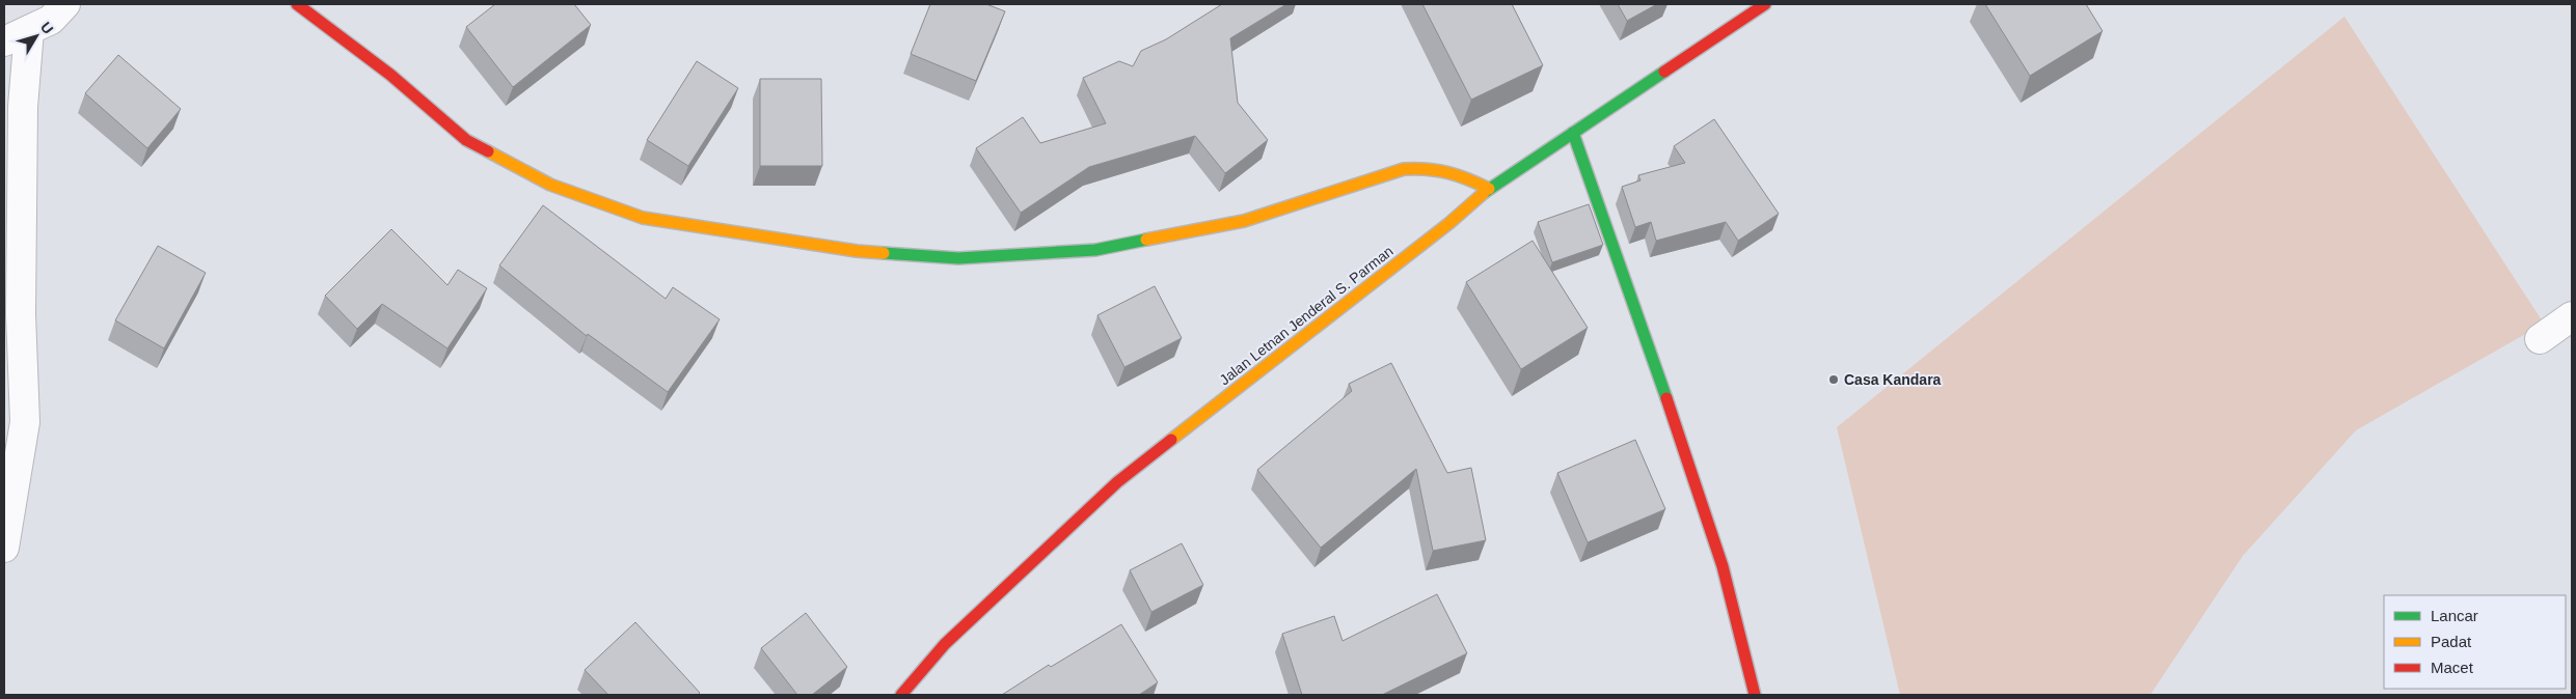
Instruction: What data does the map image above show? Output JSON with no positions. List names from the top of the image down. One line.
{"streets":{"street":["Jalan Letnan Jenderal S. Parman"]},"places":["Casa Kandara"],"legend":["Lancar","Padat","Macet"],"north":"top right"}
